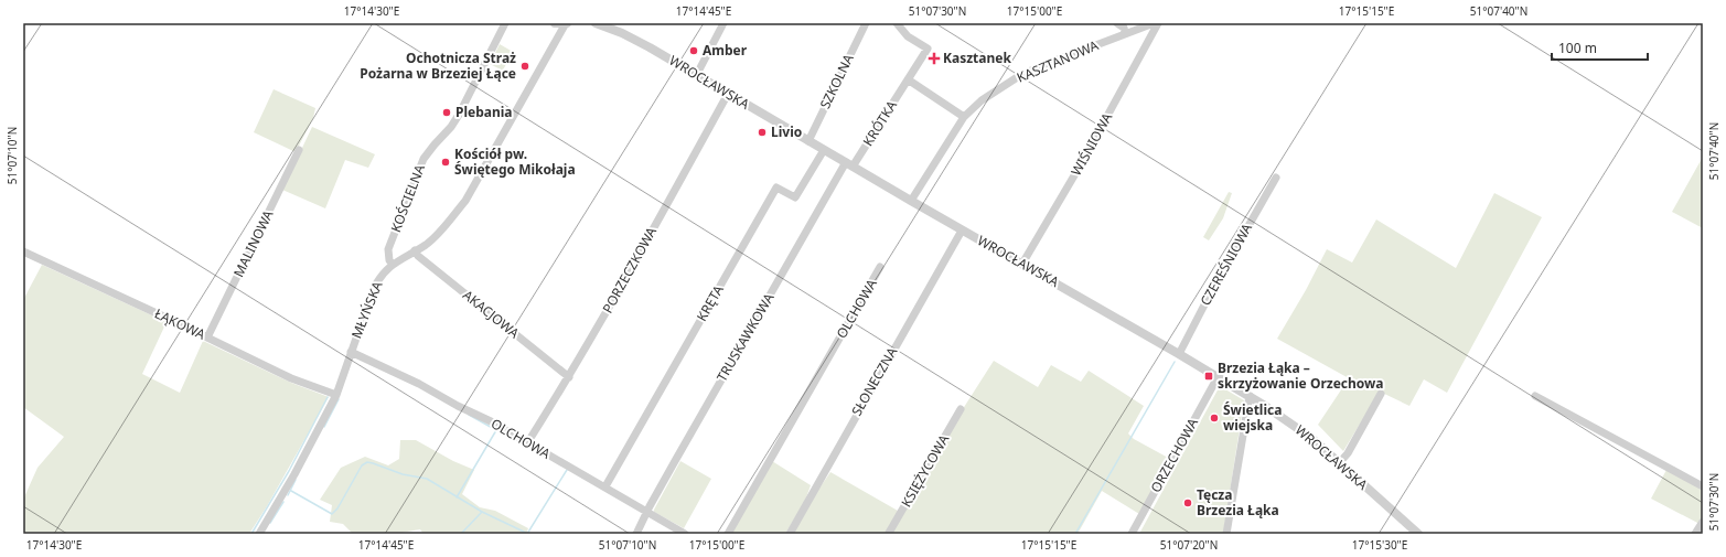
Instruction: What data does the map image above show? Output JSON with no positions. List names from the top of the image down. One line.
{"streets":{"street":["KASZTANOWA","SZKOLNA","WROCŁAWSKA","KRÓTKA","WIŚNIOWA","KOŚCIELNA","MALINOWA","CZEREŚNIOWA","PORZECZKOWA","KRĘTA","OLCHOWA","MŁYŃSKA","AKACJOWA","ŁĄKOWA","TRUSKAWKOWA","SŁONECZNA","ORZECHOWA","KSIĘŻYCOWA"]},"crossings":[["KASZTANOWA","WROCŁAWSKA"],["SZKOLNA","WROCŁAWSKA"],["WROCŁAWSKA","KRÓTKA"],["WROCŁAWSKA","WIŚNIOWA"],["WROCŁAWSKA","CZEREŚNIOWA"],["WROCŁAWSKA","PORZECZKOWA"],["WROCŁAWSKA","KRĘTA"],["WROCŁAWSKA","TRUSKAWKOWA"],["WROCŁAWSKA","SŁONECZNA"],["WROCŁAWSKA","ORZECHOWA"],["KRÓTKA","TRUSKAWKOWA"],["KOŚCIELNA","MŁYŃSKA"],["MALINOWA","ŁĄKOWA"],["PORZECZKOWA","OLCHOWA"],["PORZECZKOWA","AKACJOWA"],["KRĘTA","OLCHOWA"],["OLCHOWA","MŁYŃSKA"],["OLCHOWA","TRUSKAWKOWA"],["MŁYŃSKA","AKACJOWA"],["MŁYŃSKA","ŁĄKOWA"]],"places":{"other":["Amber","Ochotnicza Straż Pożarna w Brzeziej Łące","Plebania","Livio","Kościół pw. Świętego Mikołaja","Świetlica wiejska","Tęcza Brzezia Łąka"],"health":["Kasztanek"],"transit":["Brzezia Łąka – skrzyżowanie Orzechowa"]},"scale_bar":"100 m","coordinates":["17°14'30\"E","17°14'45\"E","51°07'30\"N","17°15'00\"E","17°15'15\"E","51°07'40\"N","51°07'10\"N","51°07'20\"N","17°15'30\"E"]}
